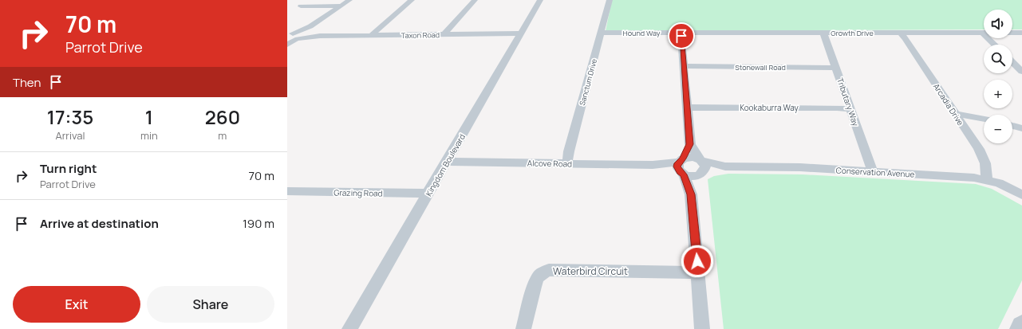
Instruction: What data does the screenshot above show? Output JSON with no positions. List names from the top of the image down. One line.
{"streets":{"street":["Hound Way","Growth Drive","Taxon Road","Stonewall Road","Sanctum Drive","Tributary Way","Arcadia Drive","Kookaburra Way","Alcove Road","Kingdom Boulevard","Conservation Avenue","Grazing Road","Waterbird Circuit"]},"crossings":[["Hound Way","Growth Drive"],["Hound Way","Sanctum Drive"],["Growth Drive","Tributary Way"],["Growth Drive","Arcadia Drive"],["Taxon Road","Kingdom Boulevard"],["Stonewall Road","Tributary Way"],["Sanctum Drive","Alcove Road"],["Tributary Way","Kookaburra Way"],["Tributary Way","Conservation Avenue"],["Arcadia Drive","Conservation Avenue"],["Alcove Road","Kingdom Boulevard"],["Alcove Road","Conservation Avenue"],["Kingdom Boulevard","Grazing Road"]],"page":{"turn":["70 m","Parrot Drive"],"map_buttons":["+","−"],"then":"Then","eta":["17:35","Arrival","1","min","260","m"],"list":[{"name":"Turn right","note":"Parrot Drive","value":"70 m"},{"name":"Arrive at destination","value":"190 m"}],"buttons":["Exit","Share"]}}
